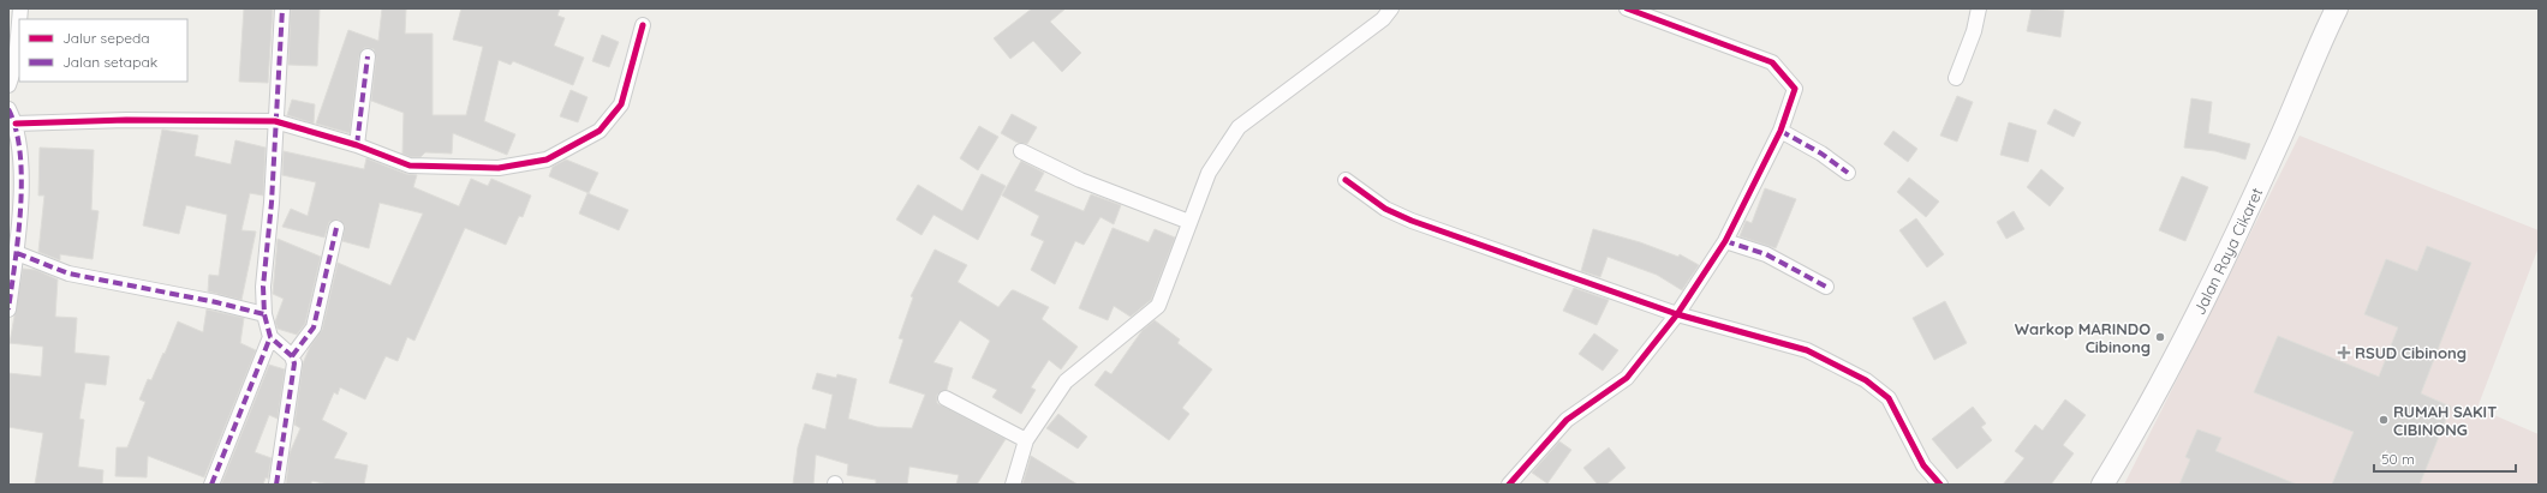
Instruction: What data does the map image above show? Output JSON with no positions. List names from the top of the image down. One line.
{"streets":{"main road":["Jalan Raya Cikaret"]},"places":{"other":["Warkop MARINDO Cibinong","RUMAH SAKIT CIBINONG"],"health":["RSUD Cibinong"]},"legend":["Jalur sepeda","Jalan setapak"],"scale_bar":"50 m"}
